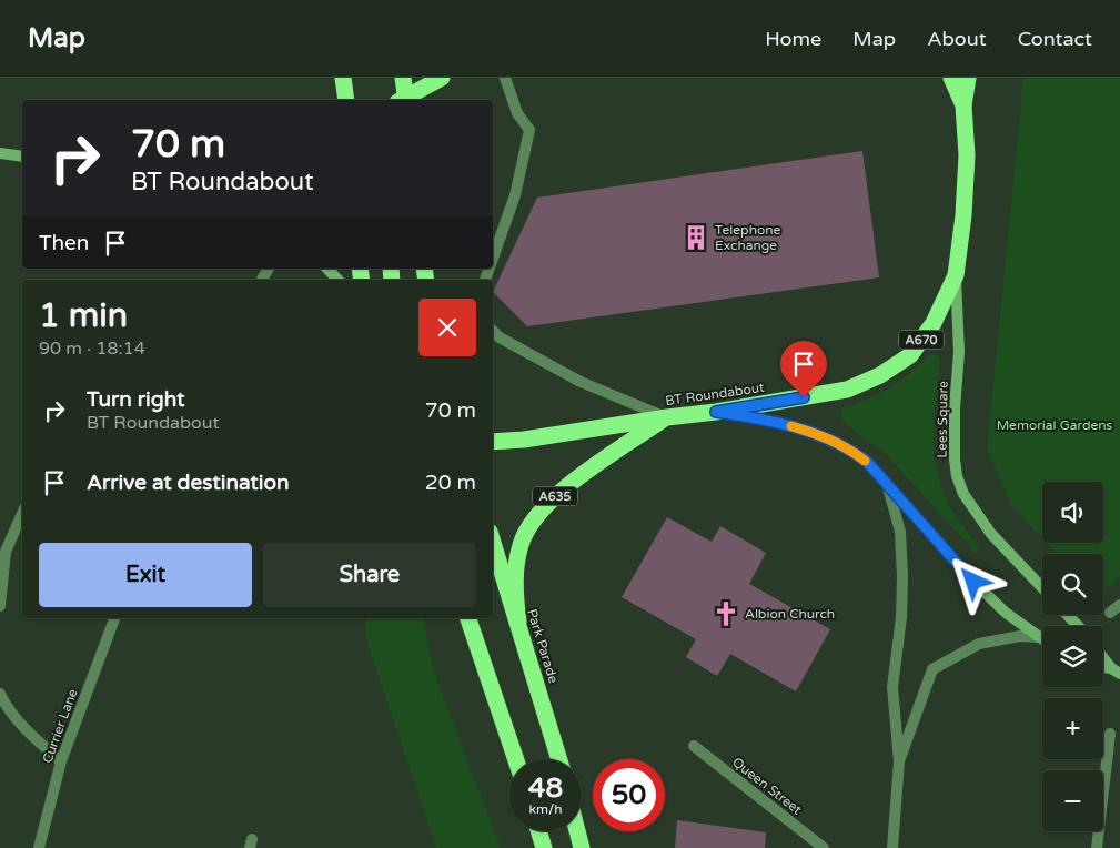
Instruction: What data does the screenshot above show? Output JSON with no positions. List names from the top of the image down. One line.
{"streets":{"highway":["A670","BT Roundabout","A635","Park Parade"],"main road":["Lees Square"],"street":["Currier Lane","Queen Street"]},"crossings":[["A670","BT Roundabout"],["BT Roundabout","Lees Square"],["BT Roundabout","A635"],["A635","Park Parade"]],"parks":["Memorial Gardens"],"places":{"building":["Telephone Exchange"],"church":["Albion Church"]},"page":{"header":"Map","nav":["Home","Map","About","Contact"],"turn":["70 m","BT Roundabout"],"then":"Then","heading":["1 min","90 m · 18:14"],"list":[{"name":"Turn right","note":"BT Roundabout","value":"70 m"},{"name":"Arrive at destination","value":"20 m"}],"map_buttons":["+","−"],"buttons":["Exit","Share"],"speed":"48 km/h","limit":"50"}}
